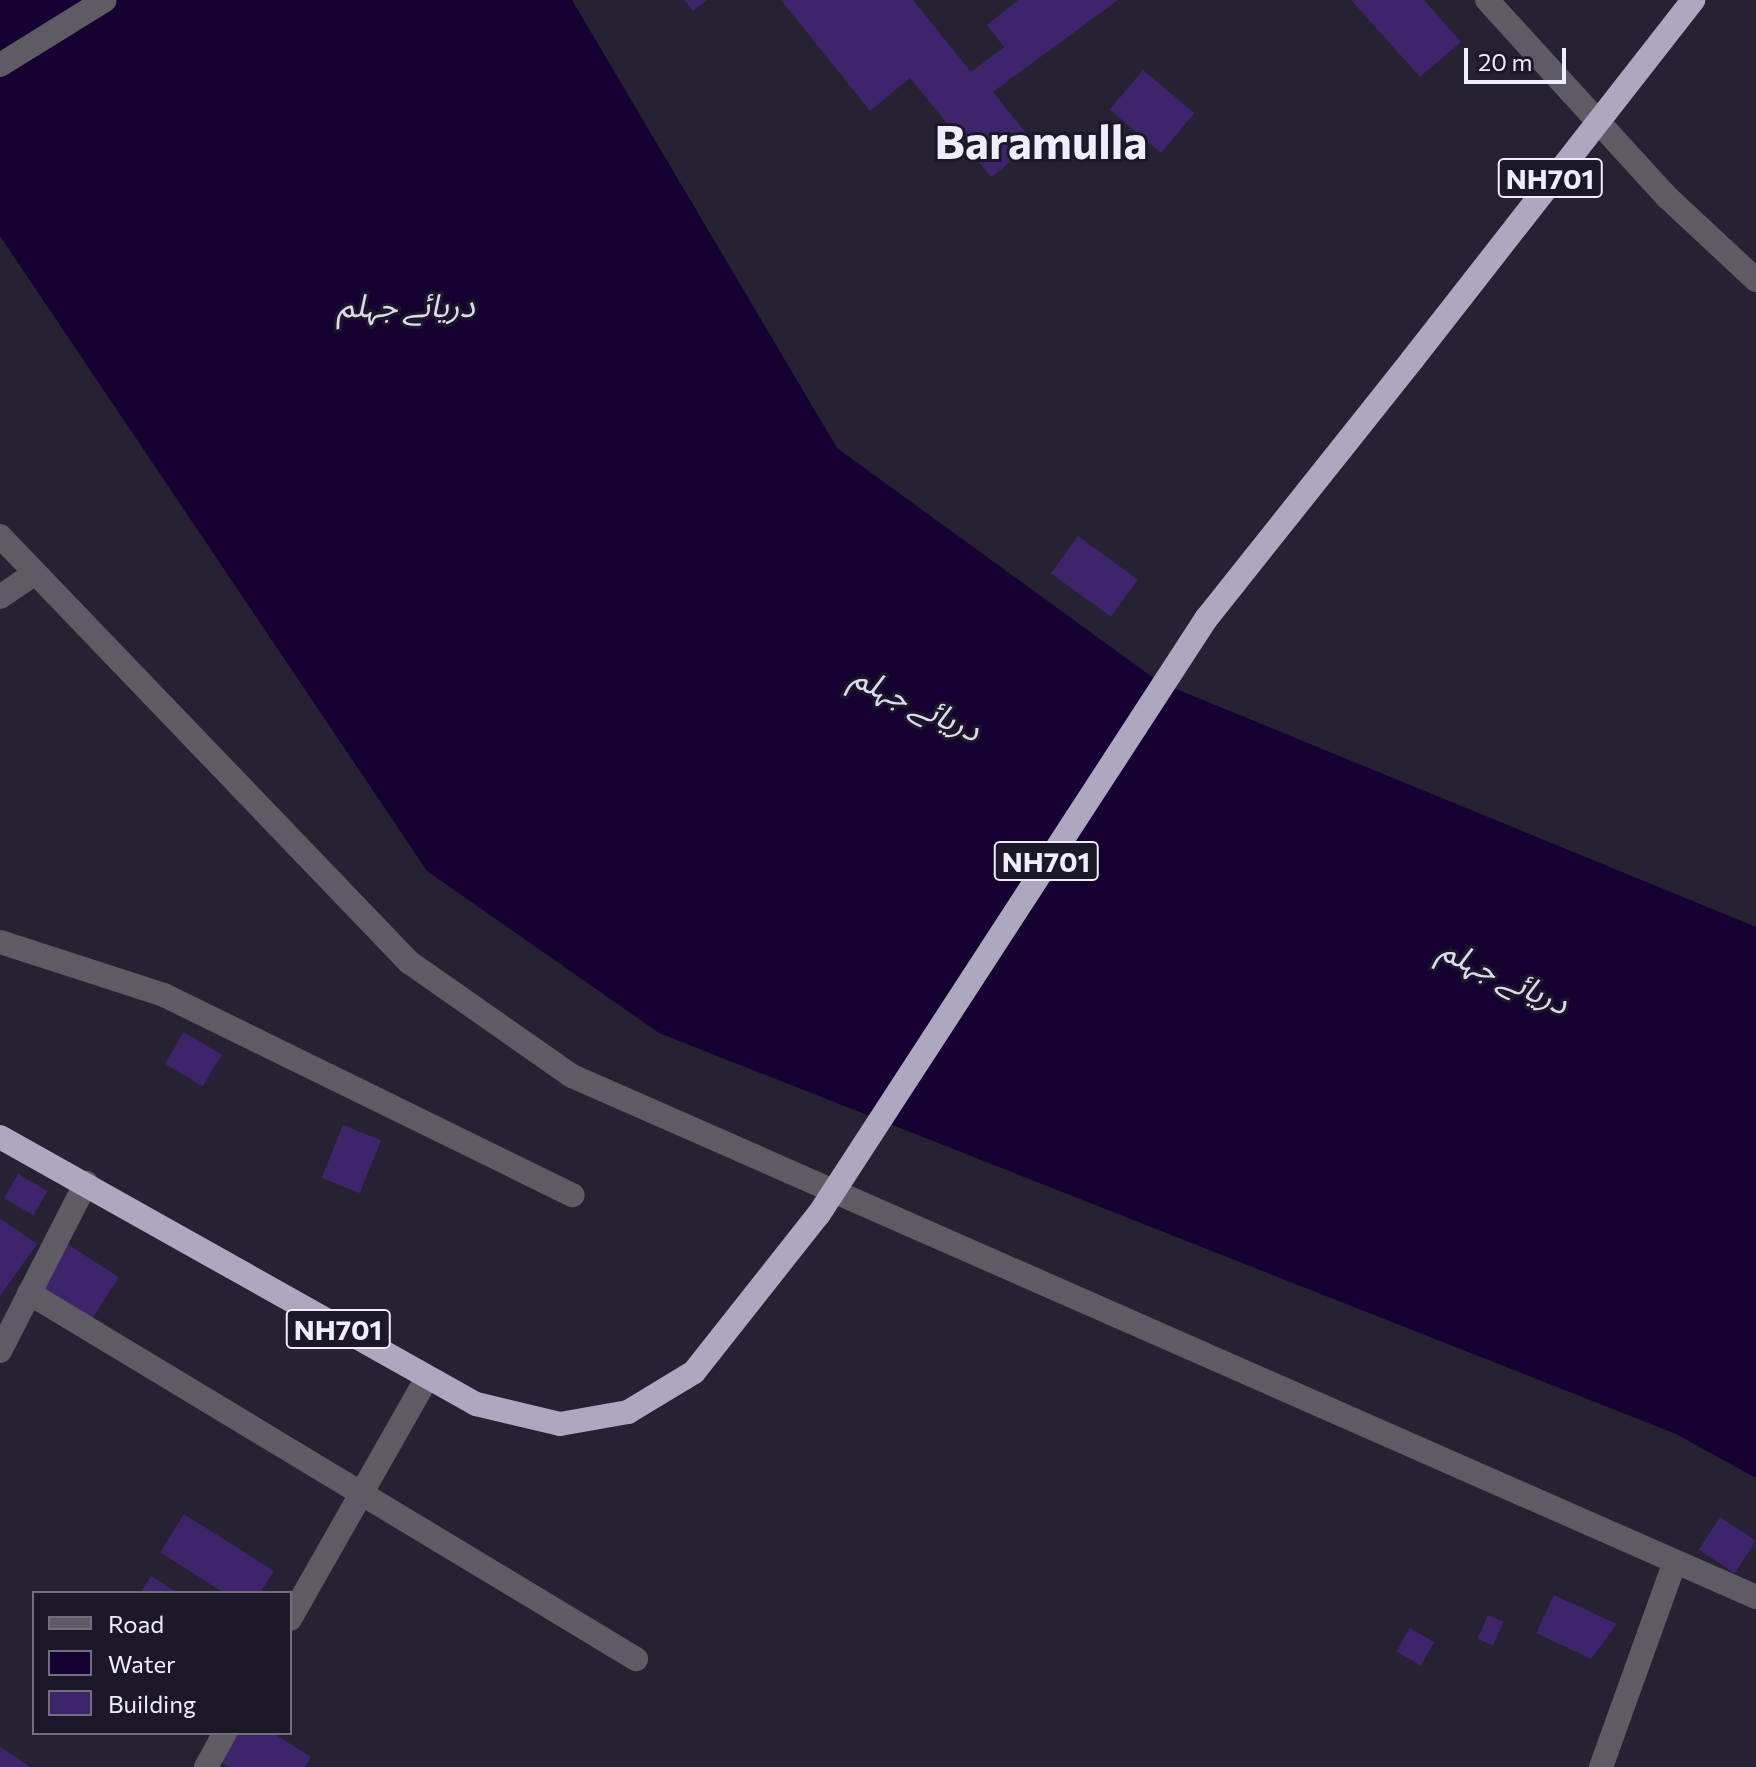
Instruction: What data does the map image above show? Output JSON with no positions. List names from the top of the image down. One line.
{"streets":{"highway":["NH701"]},"districts":["Baramulla"],"water":["دریائے جہلم"],"legend":["Road","Water","Building"],"scale_bar":"20 m"}
